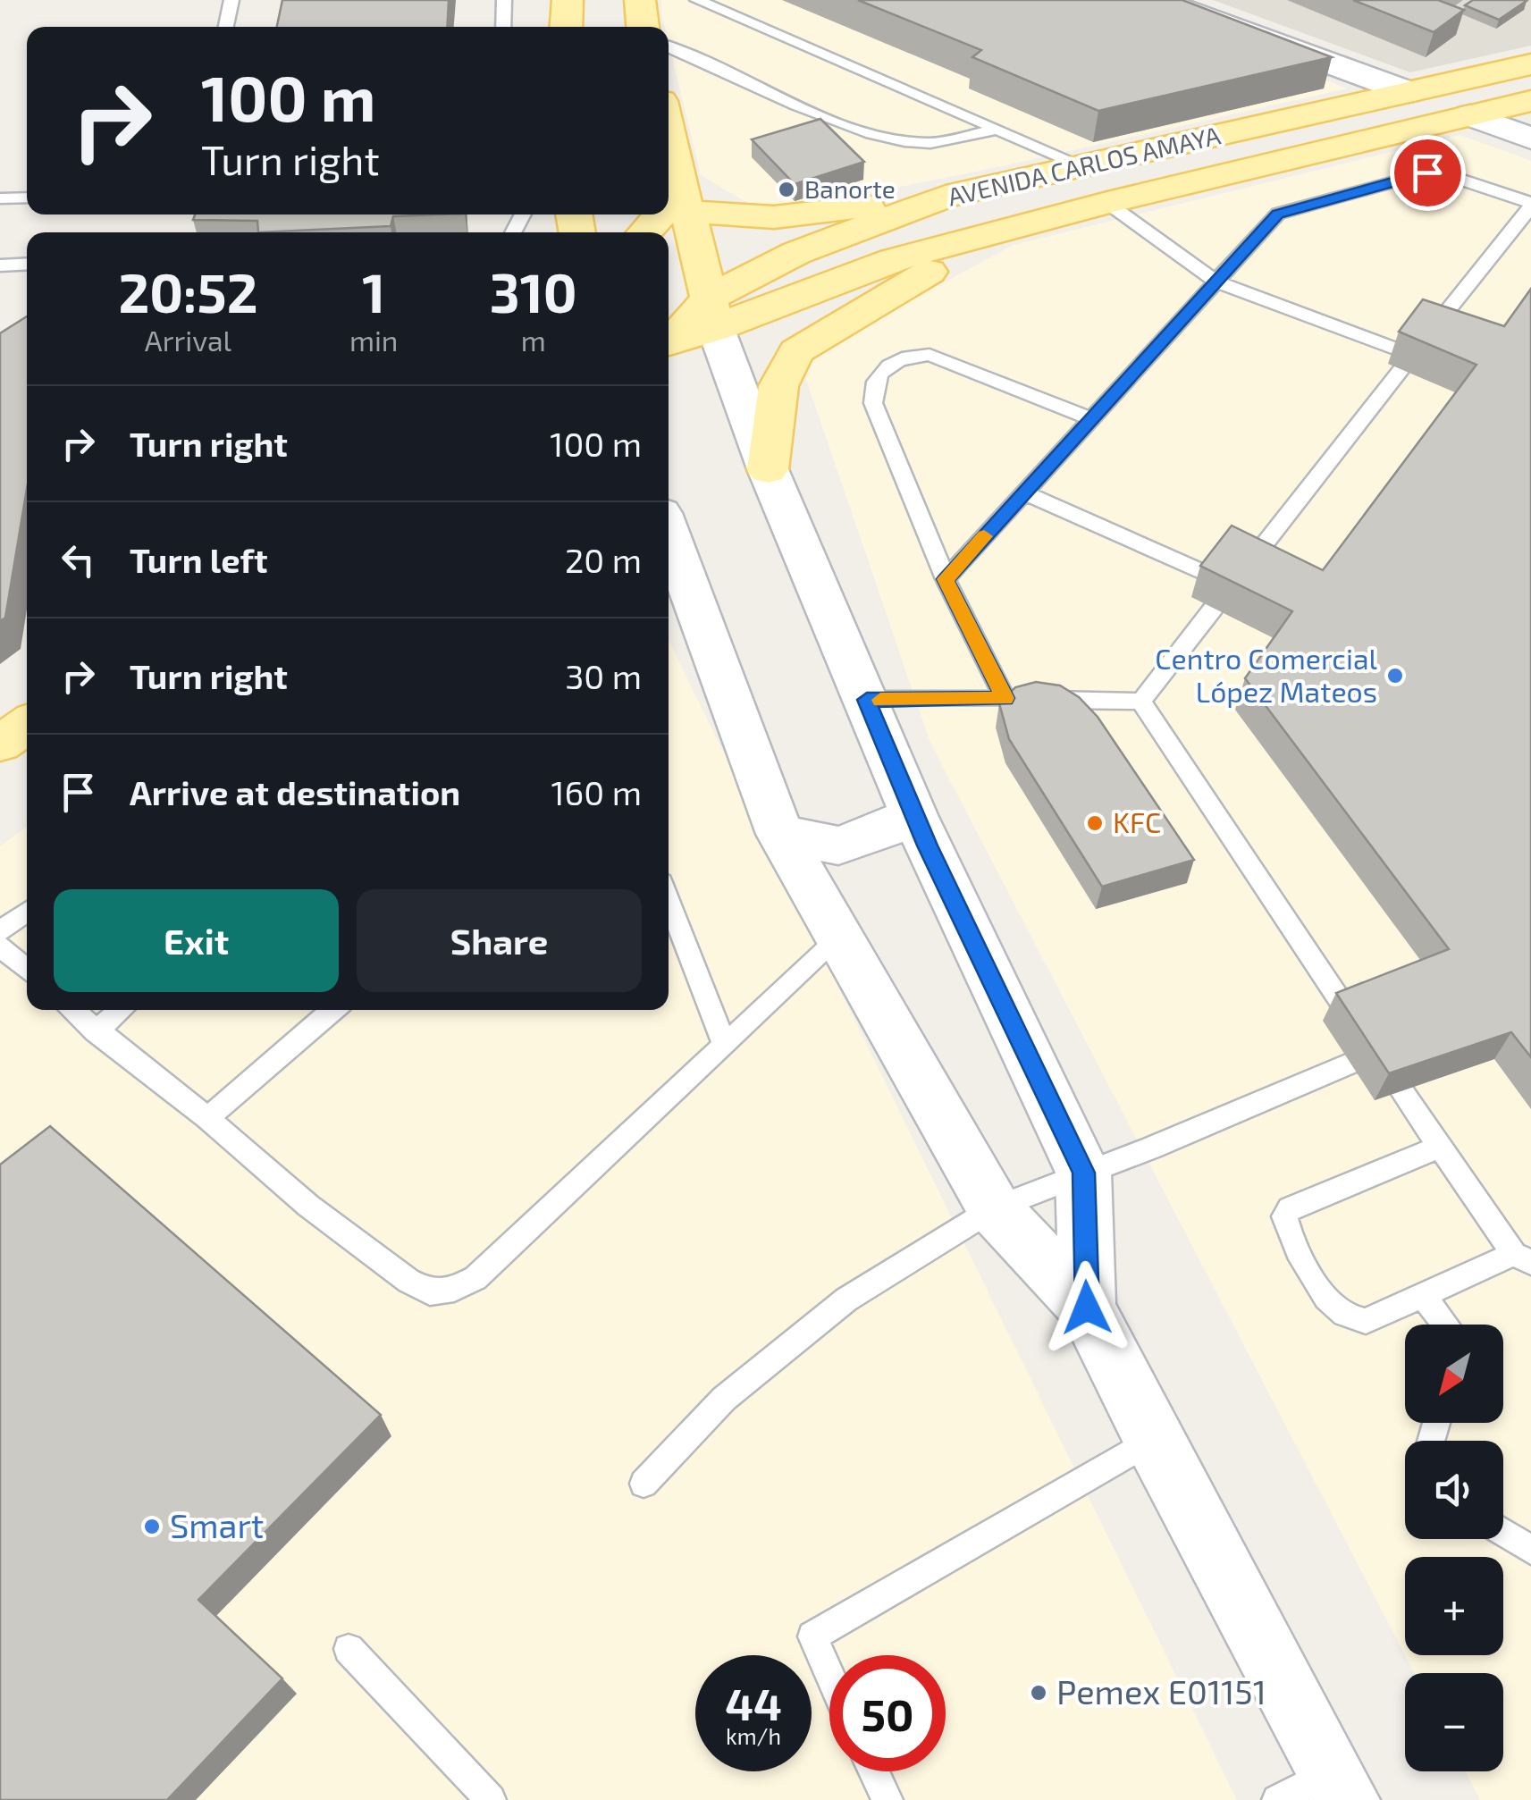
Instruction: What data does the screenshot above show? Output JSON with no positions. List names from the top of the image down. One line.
{"streets":{"main road":["AVENIDA CARLOS AMAYA"]},"places":["Banorte","Centro Comercial López Mateos","KFC","Smart","Pemex E01151"],"north":"bottom left","page":{"turn":["100 m","Turn right"],"eta":["20:52","Arrival","1","min","310","m"],"list":[{"name":"Turn right","value":"100 m"},{"name":"Turn left","value":"20 m"},{"name":"Turn right","value":"30 m"},{"name":"Arrive at destination","value":"160 m"}],"buttons":["Exit","Share"],"map_buttons":["+","−"],"speed":"44 km/h","limit":"50"}}
